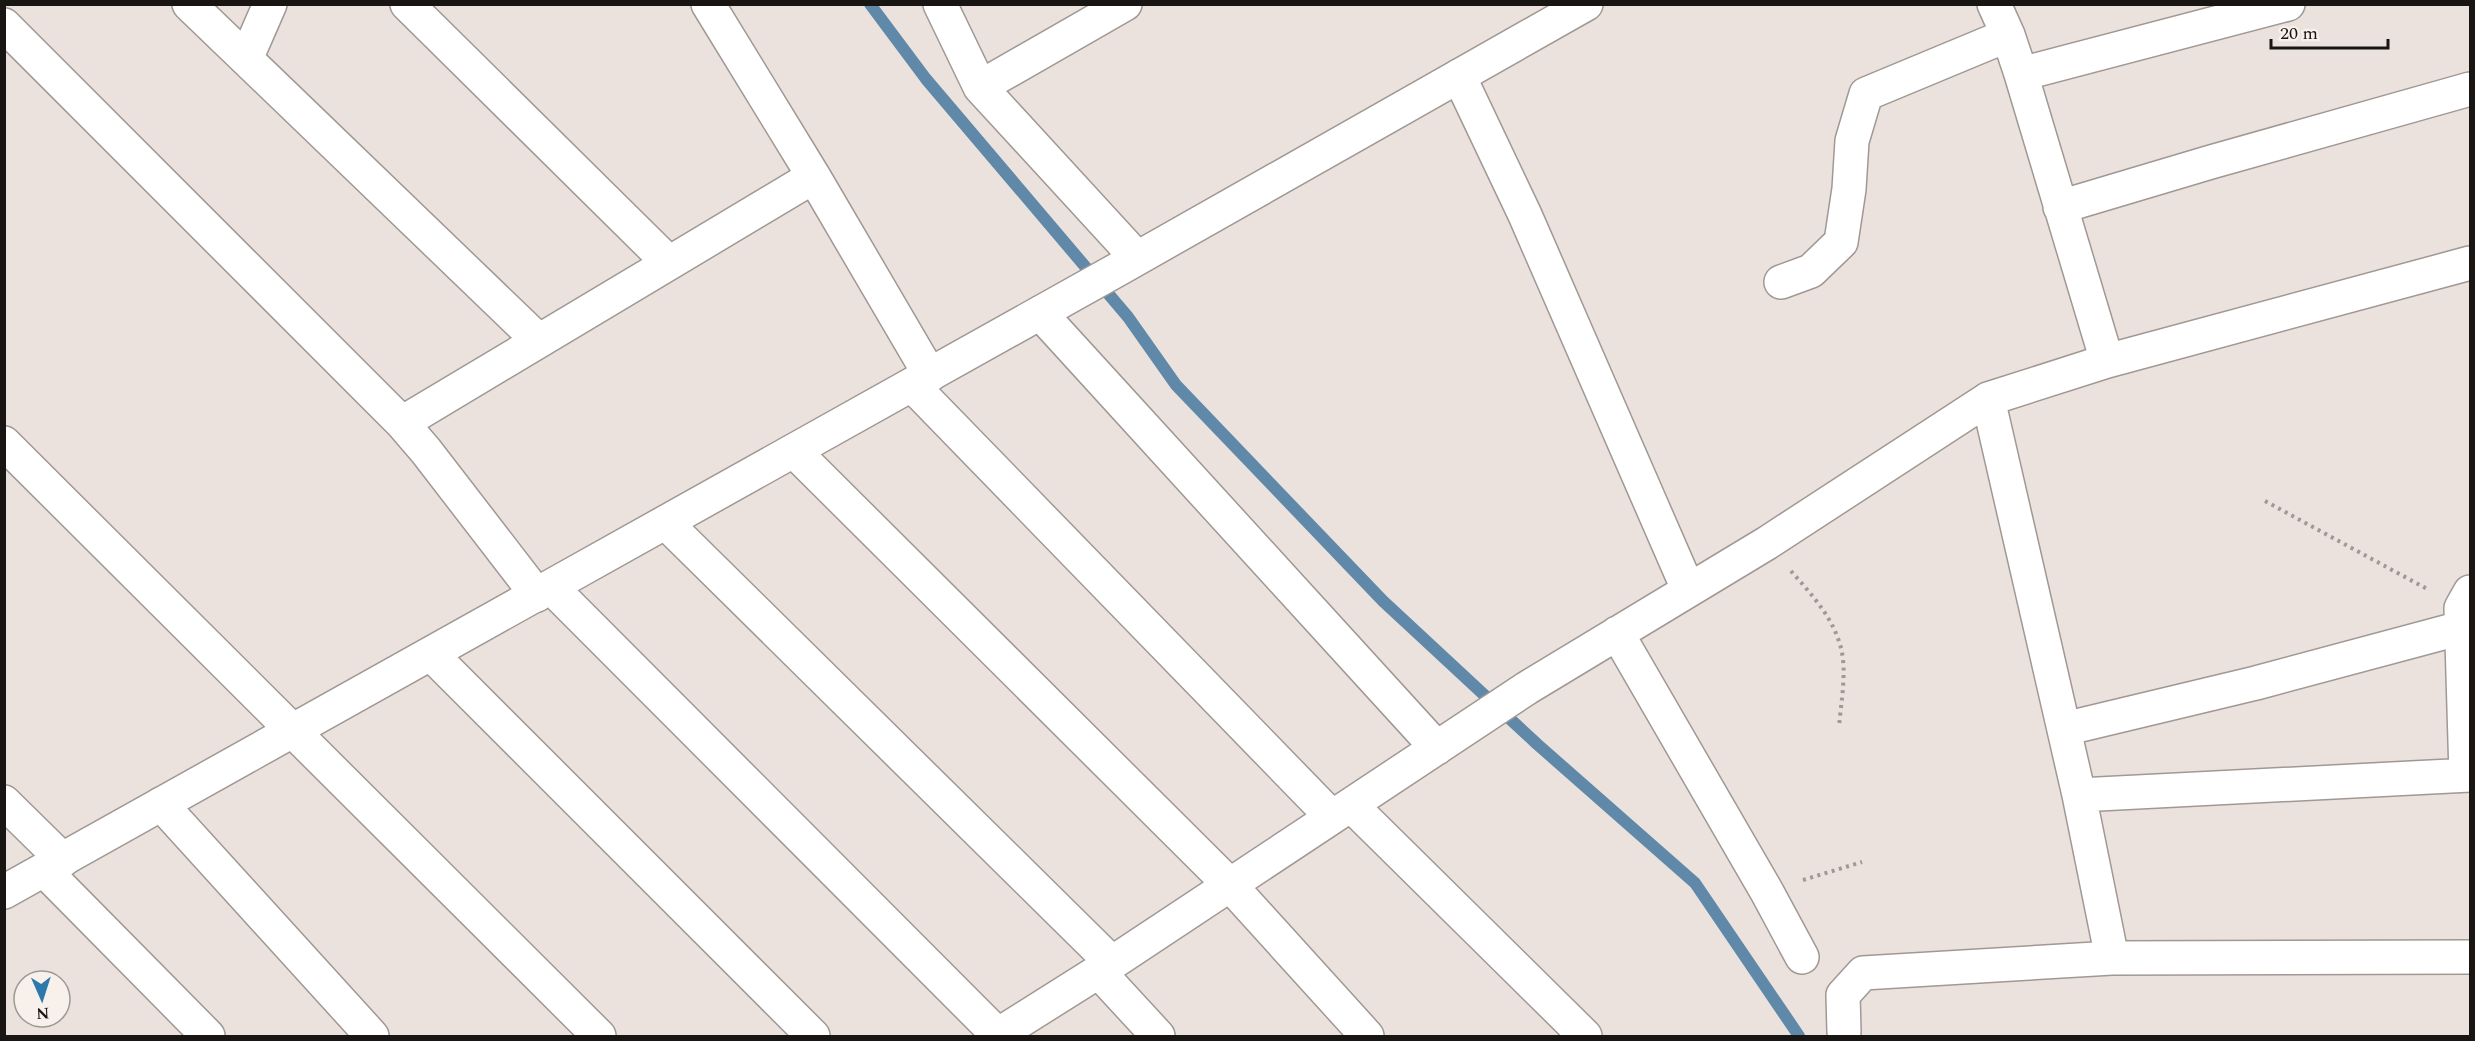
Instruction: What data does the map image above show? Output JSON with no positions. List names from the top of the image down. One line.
{"scale_bar":"20 m","north":"bottom"}
